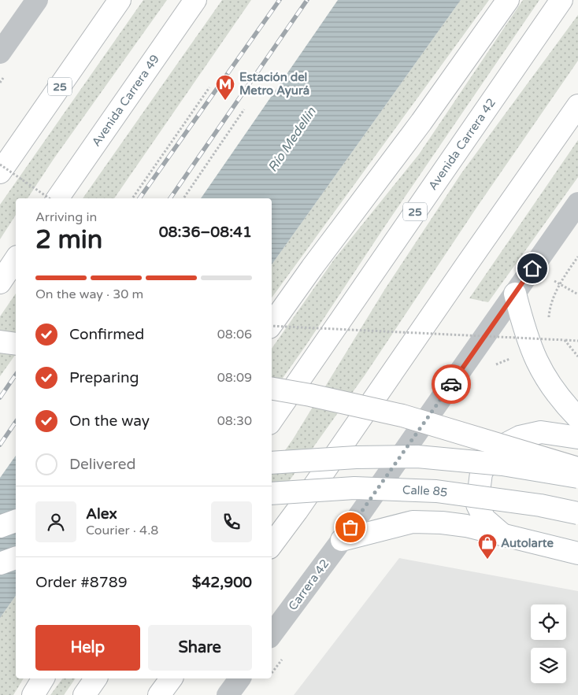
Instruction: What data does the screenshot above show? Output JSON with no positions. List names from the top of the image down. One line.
{"streets":{"main road":["25","Avenida Carrera 49","Avenida Carrera 42","Calle 85"],"street":["Carrera 42"]},"water":["Río Medellín"],"places":{"metro station":["Estación del Metro Ayurá"],"shop":["Autolarte"]},"page":{"heading":["2 min","Arriving in","08:36–08:41"],"panel":["Alex","Courier · 4.8","Order #8789","$42,900"],"bar":"On the way · 30 m","list":[["Confirmed","08:06"],["Preparing","08:09"],["On the way","08:30"],"Delivered"],"buttons":["Help","Share"]}}
